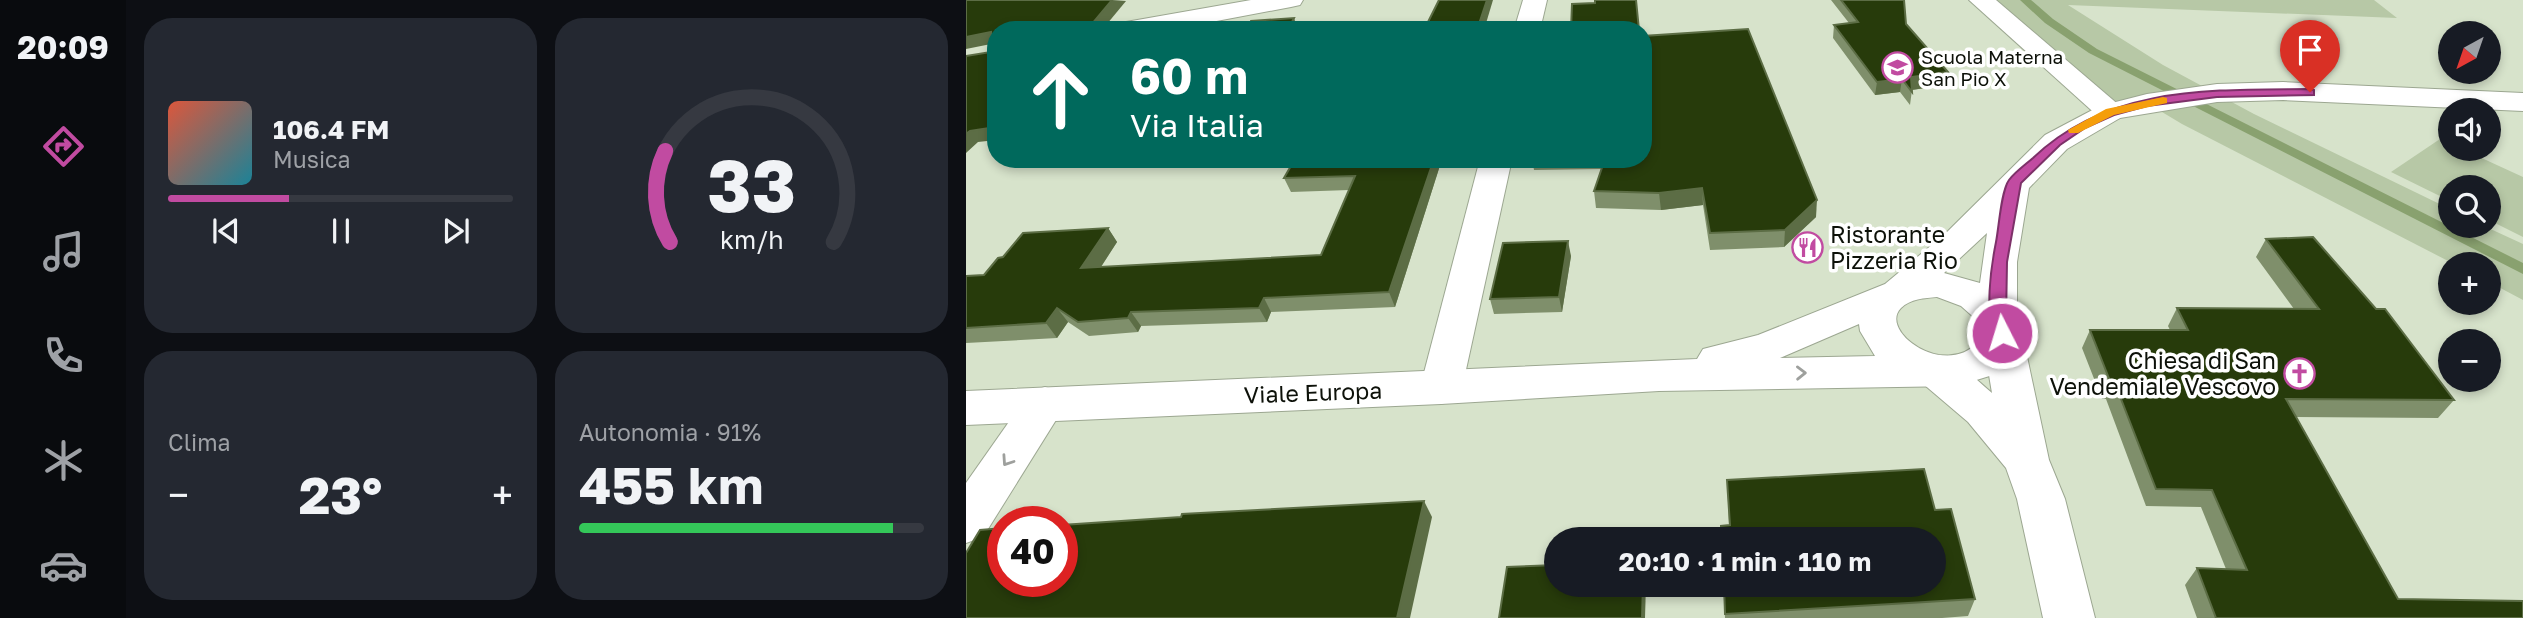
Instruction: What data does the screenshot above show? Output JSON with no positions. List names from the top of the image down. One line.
{"streets":{"street":["Viale Europa"]},"places":{"school or university":["Scuola Materna San Pio X"],"restaurant":["Ristorante Pizzeria Rio"],"church":["Chiesa di San Vendemiale Vescovo"]},"north":"bottom left","page":{"tabs":"20:09","map_buttons":["+","−"],"turn":["60 m","Via Italia"],"song":["106.4 FM","Musica"],"tile":["Clima",["Autonomia · 91%","455 km"]],"heat":["−","23°","+"],"limit":"40","trip":"20:10 · 1 min · 110 m","gauge":["33","km/h"]}}
